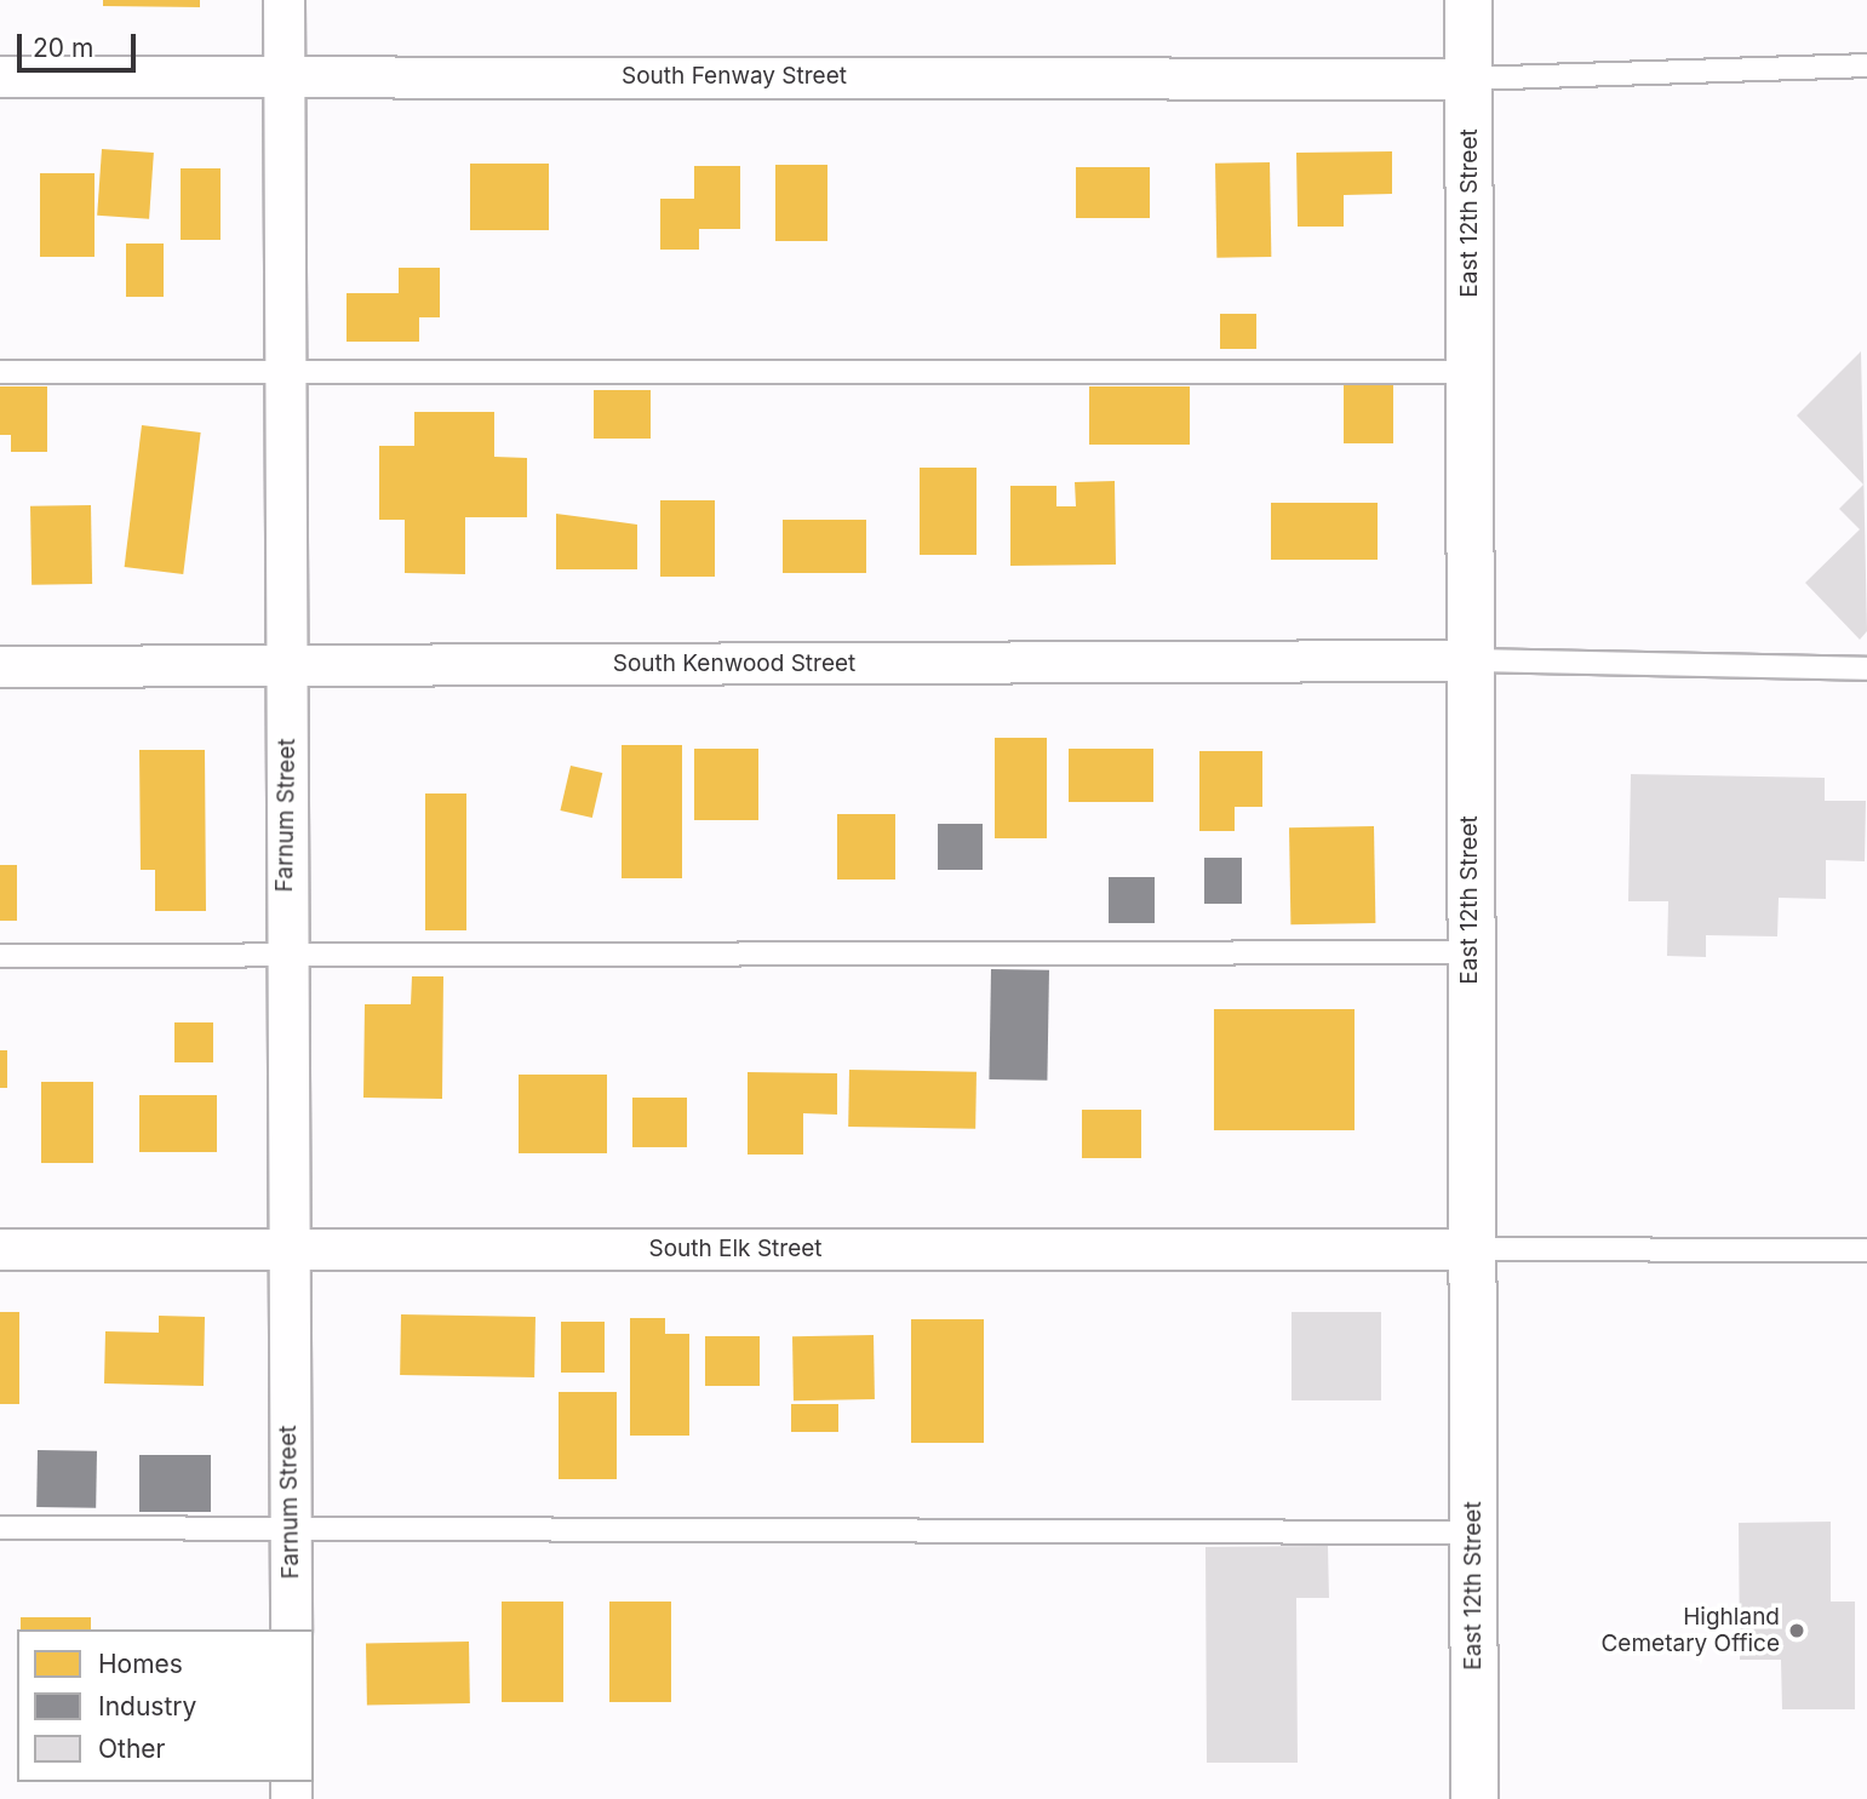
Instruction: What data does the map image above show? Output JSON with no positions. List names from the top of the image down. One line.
{"streets":{"street":["South Fenway Street","East 12th Street","South Kenwood Street","Farnum Street","South Elk Street"]},"crossings":[["South Fenway Street","East 12th Street"],["South Fenway Street","Farnum Street"],["East 12th Street","South Kenwood Street"],["East 12th Street","South Elk Street"],["South Kenwood Street","Farnum Street"],["Farnum Street","South Elk Street"]],"places":["Highland Cemetary Office"],"legend":["Homes","Industry","Other"],"scale_bar":"20 m"}
